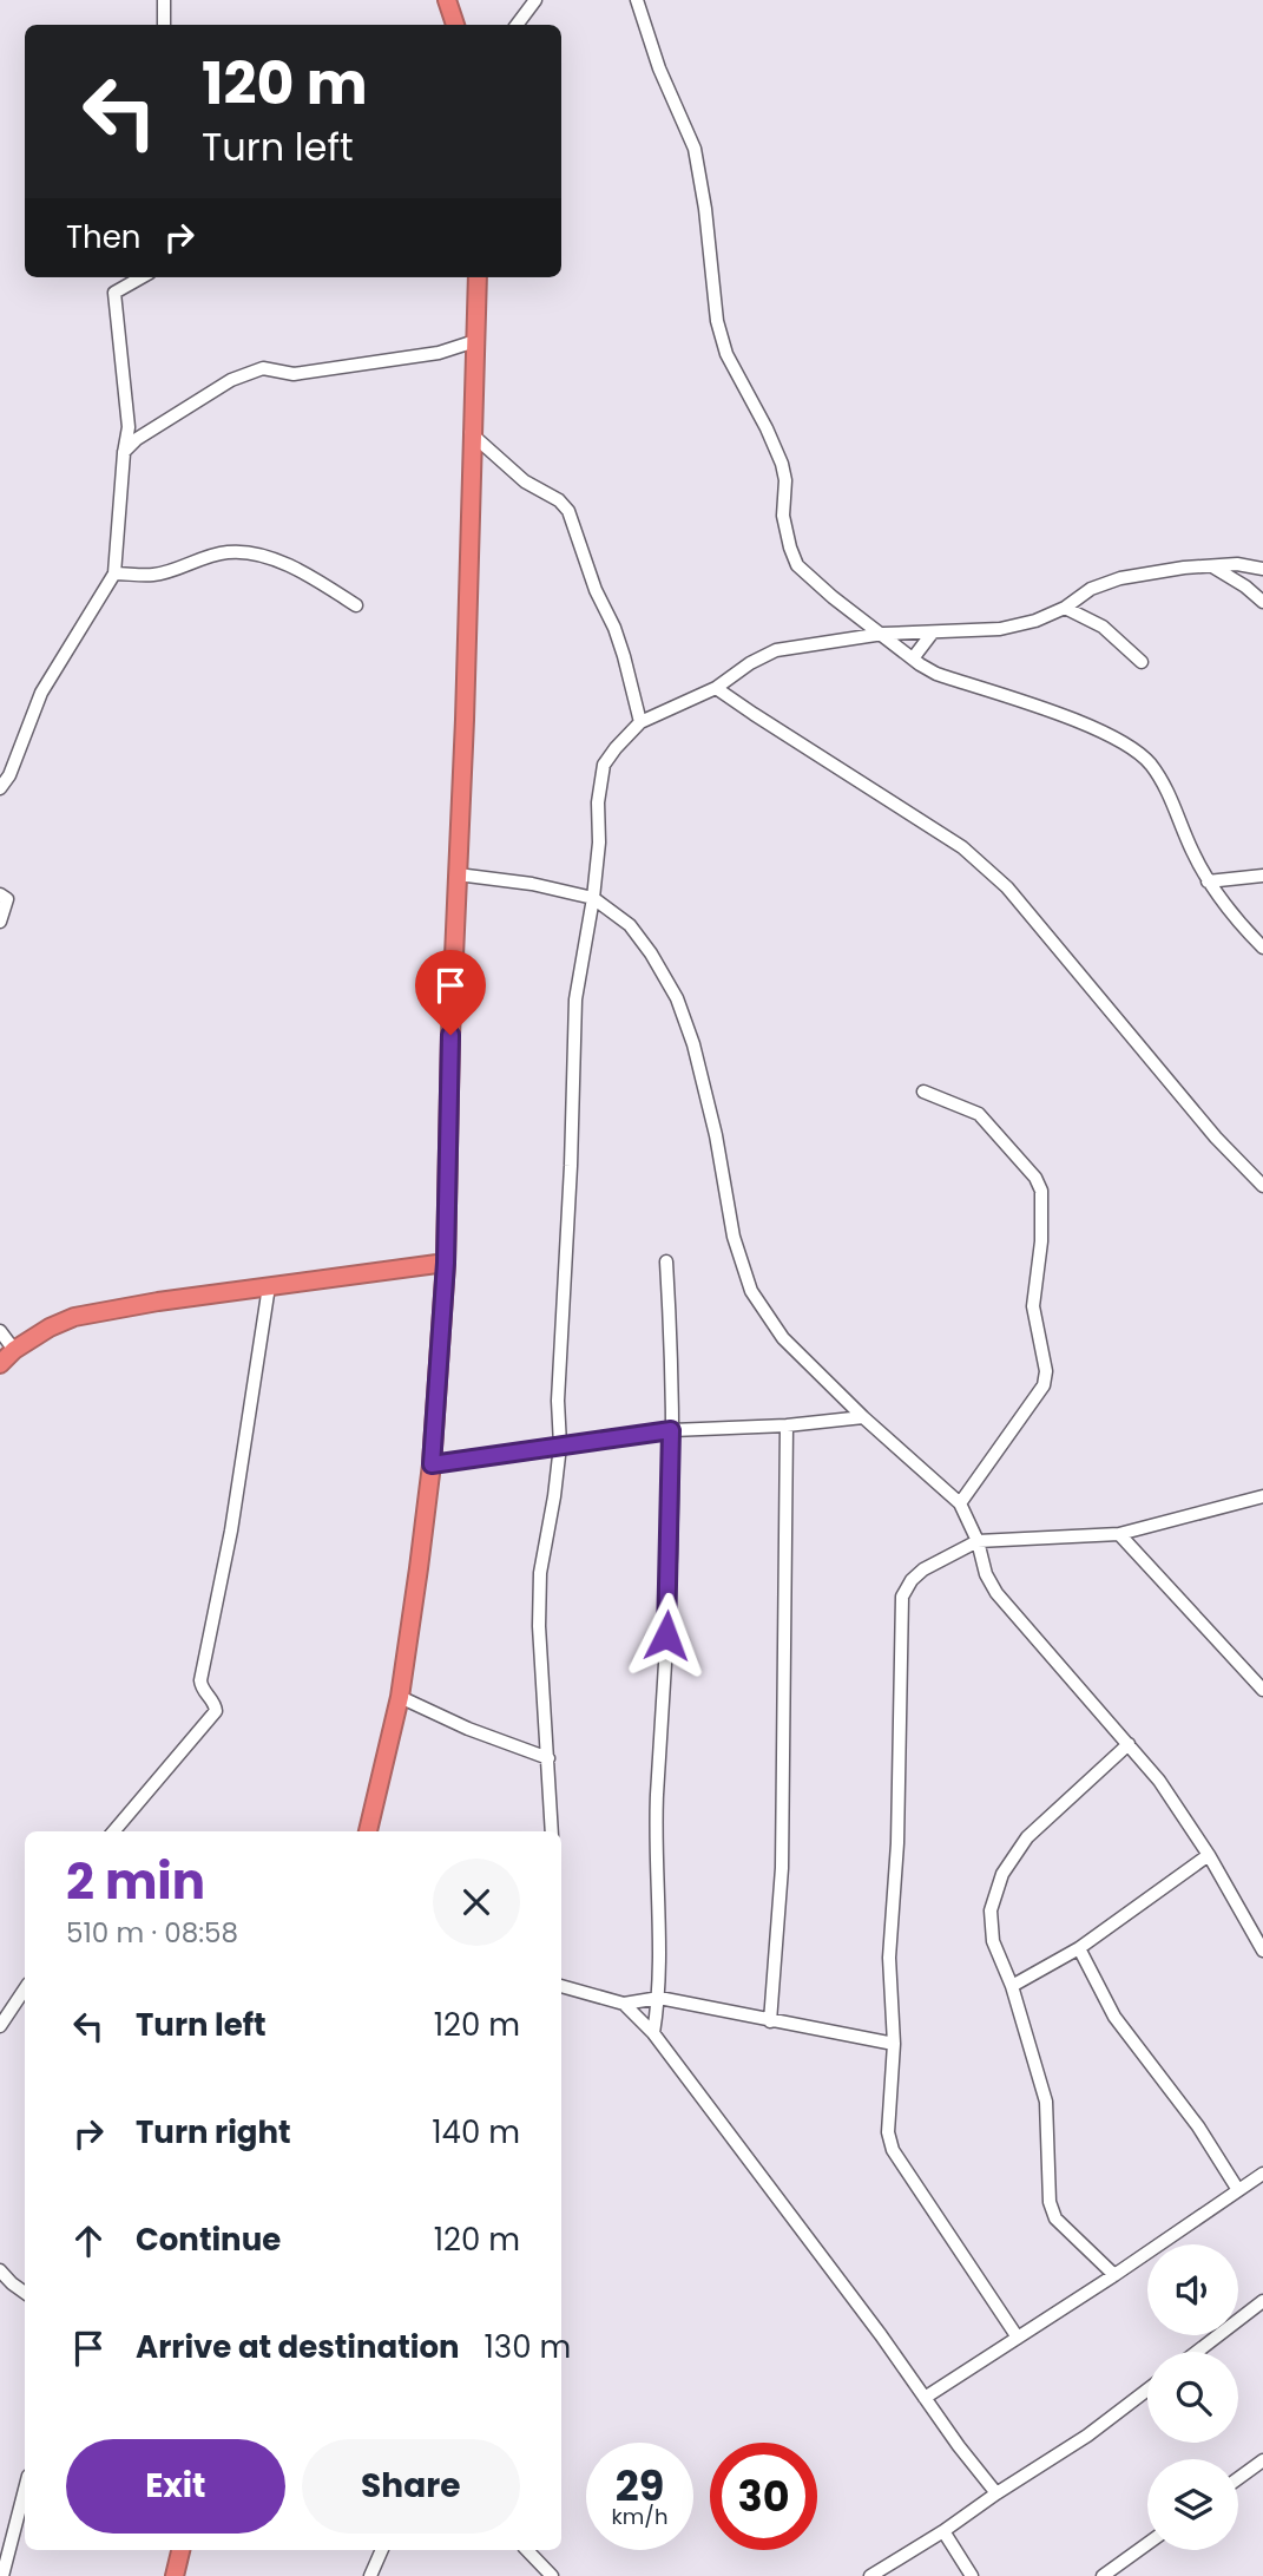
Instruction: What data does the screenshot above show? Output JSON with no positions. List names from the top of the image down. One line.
{"page":{"turn":["120 m","Turn left"],"then":"Then","heading":["2 min","510 m · 08:58"],"list":[{"name":"Turn left","value":"120 m"},{"name":"Turn right","value":"140 m"},{"name":"Continue","value":"120 m"},{"name":"Arrive at destination","value":"130 m"}],"buttons":["Exit","Share"],"speed":"29 km/h","limit":"30"}}
